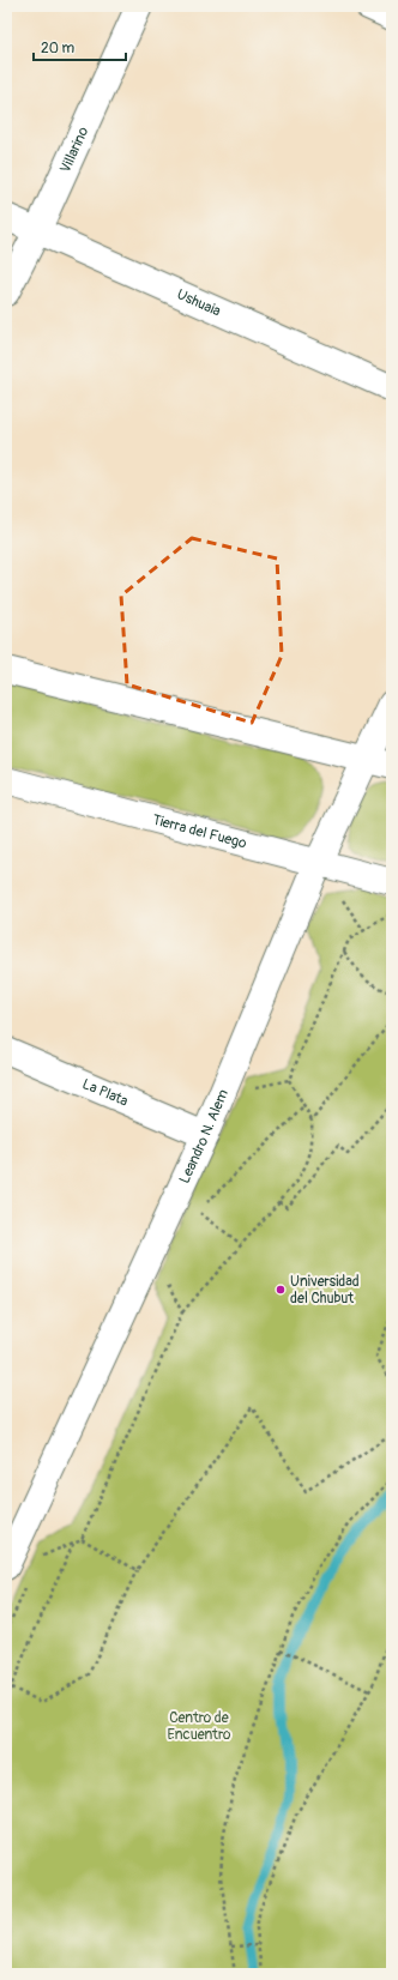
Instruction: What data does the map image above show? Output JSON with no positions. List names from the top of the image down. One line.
{"streets":{"street":["Villarino","Ushuaia","Tierra del Fuego","La Plata","Leandro N. Alem"]},"crossings":[["Villarino","Ushuaia"],["Tierra del Fuego","Leandro N. Alem"],["La Plata","Leandro N. Alem"]],"parks":["Centro de Encuentro"],"places":["Universidad del Chubut"],"scale_bar":"20 m"}
